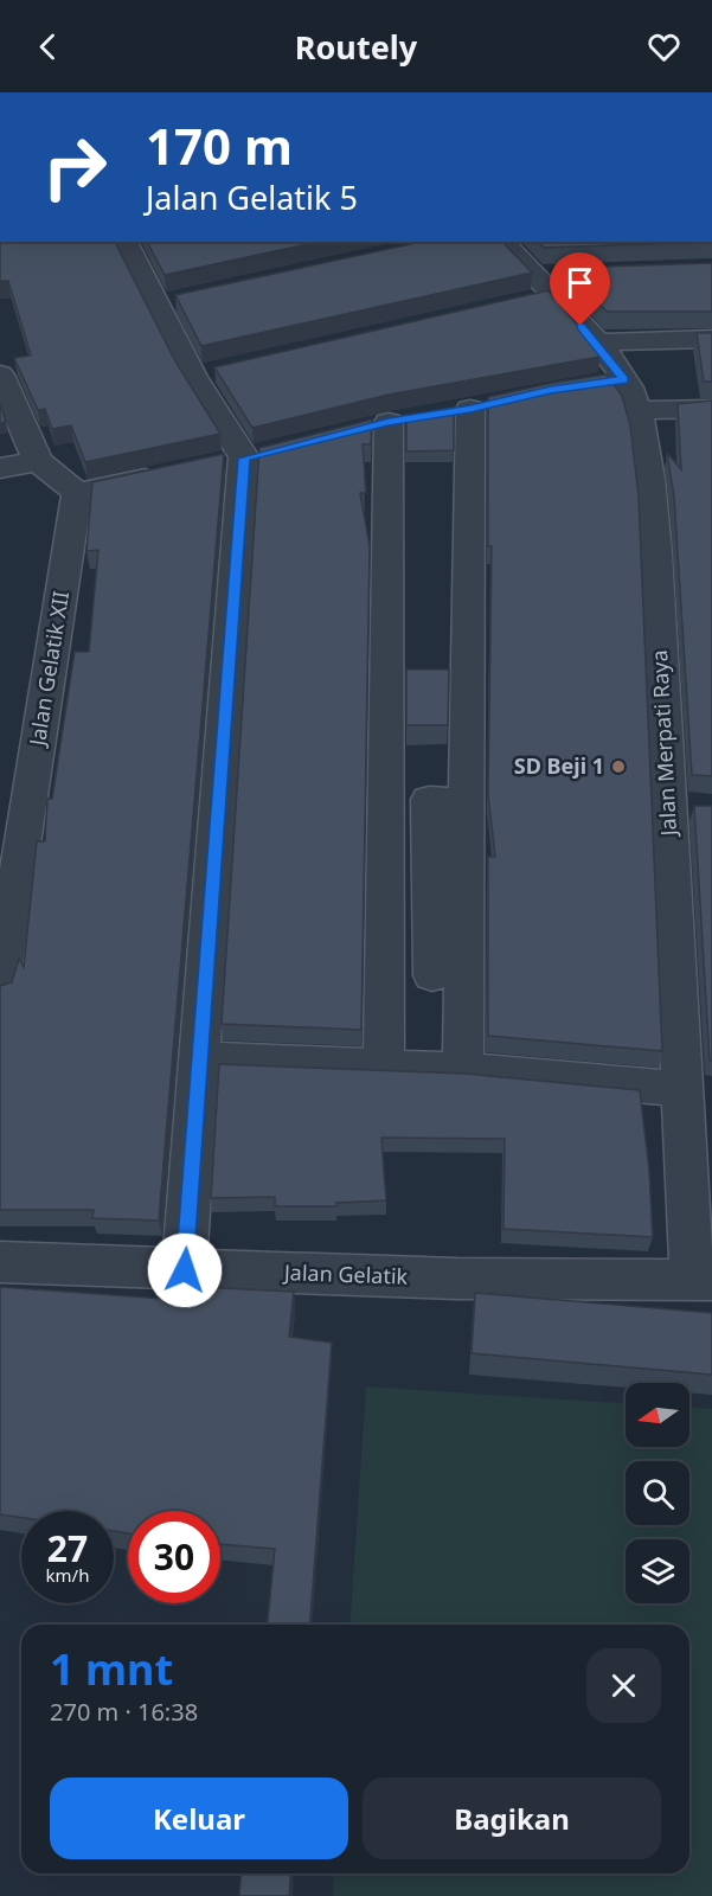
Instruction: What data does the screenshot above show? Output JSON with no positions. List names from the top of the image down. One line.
{"streets":{"street":["Jalan Gelatik XII","Jalan Merpati Raya","Jalan Gelatik"]},"crossings":[["Jalan Merpati Raya","Jalan Gelatik"]],"places":["SD Beji 1"],"north":"left","page":{"header":"Routely","turn":["170 m","Jalan Gelatik 5"],"speed":"27 km/h","limit":"30","heading":["1 mnt","270 m · 16:38"],"buttons":["Keluar","Bagikan"]}}
